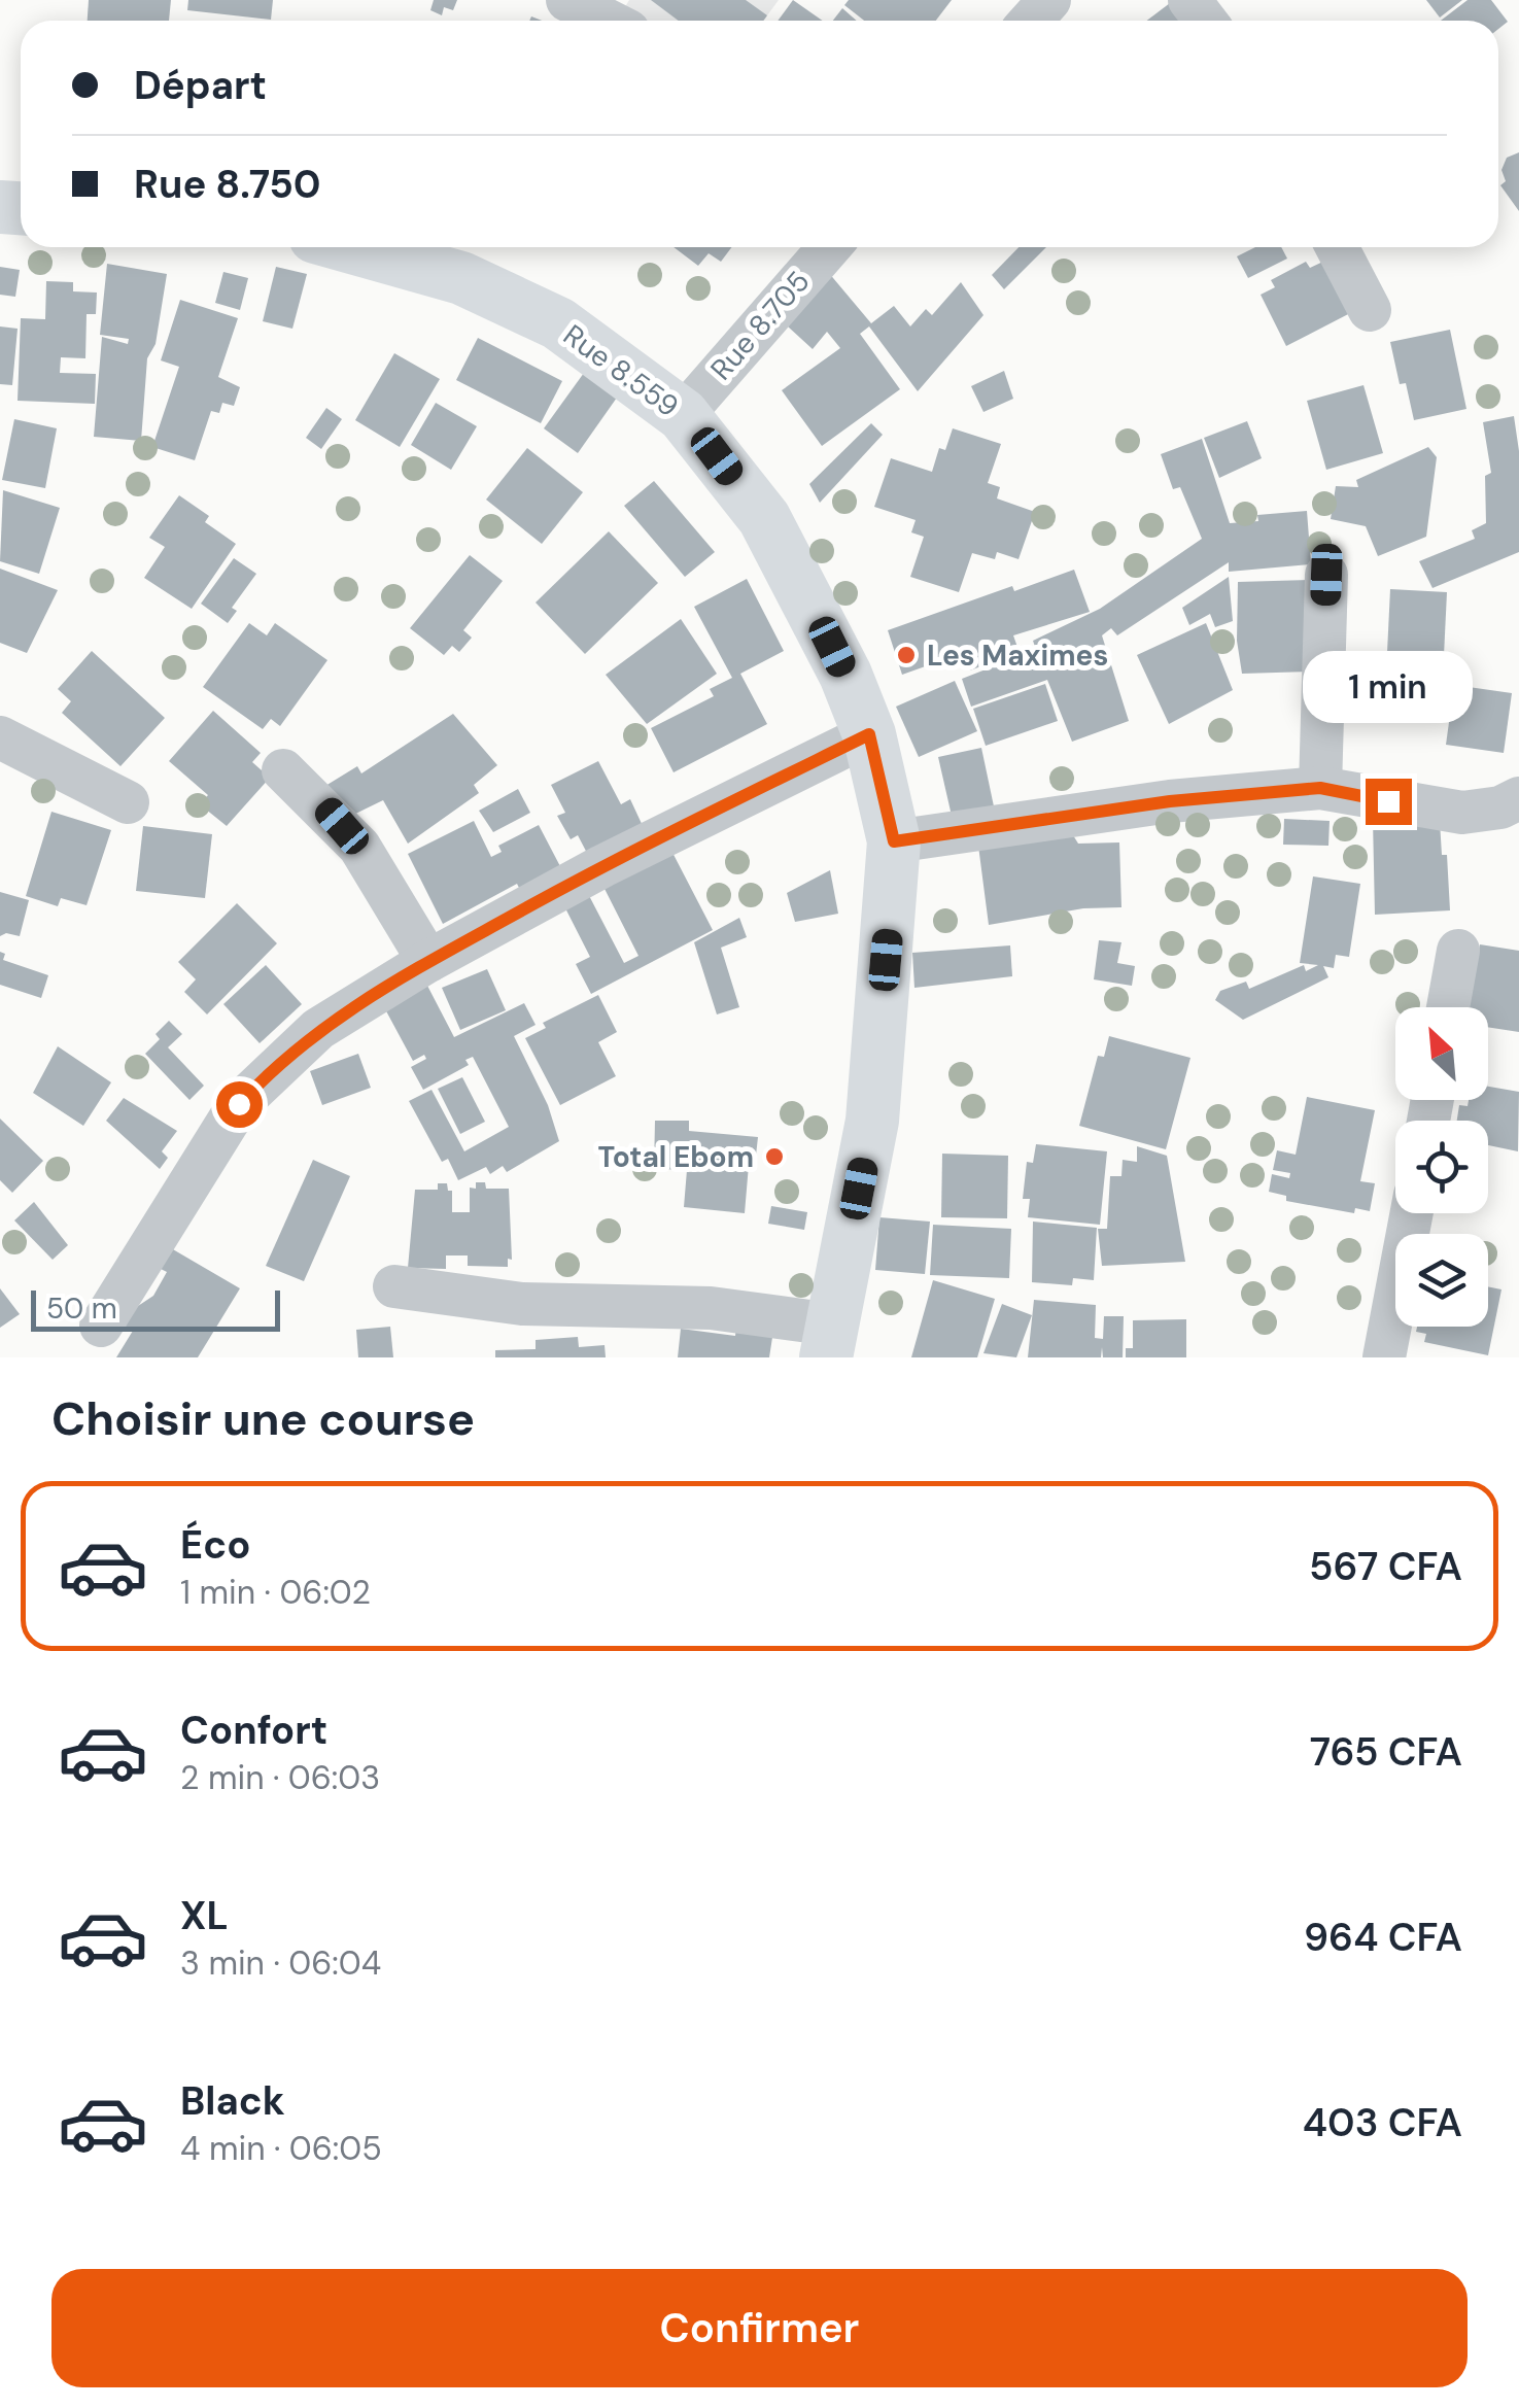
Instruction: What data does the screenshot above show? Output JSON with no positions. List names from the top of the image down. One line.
{"streets":{"main road":["Rue 8.559"],"street":["Rue 8.705"]},"crossings":[["Rue 8.705","Rue 8.559"]],"places":["Les Maximes","Total Ebom"],"scale_bar":"50 m","north":"top left","page":{"banner":["Départ","Rue 8.750"],"bubble":"1 min","scale":"50 m","heading":"Choisir une course","list":[{"name":"Éco","note":"1 min · 06:02","value":"567 CFA"},{"name":"Confort","note":"2 min · 06:03","value":"765 CFA"},{"name":"XL","note":"3 min · 06:04","value":"964 CFA"},{"name":"Black","note":"4 min · 06:05","value":"403 CFA"}],"buttons":"Confirmer"}}
